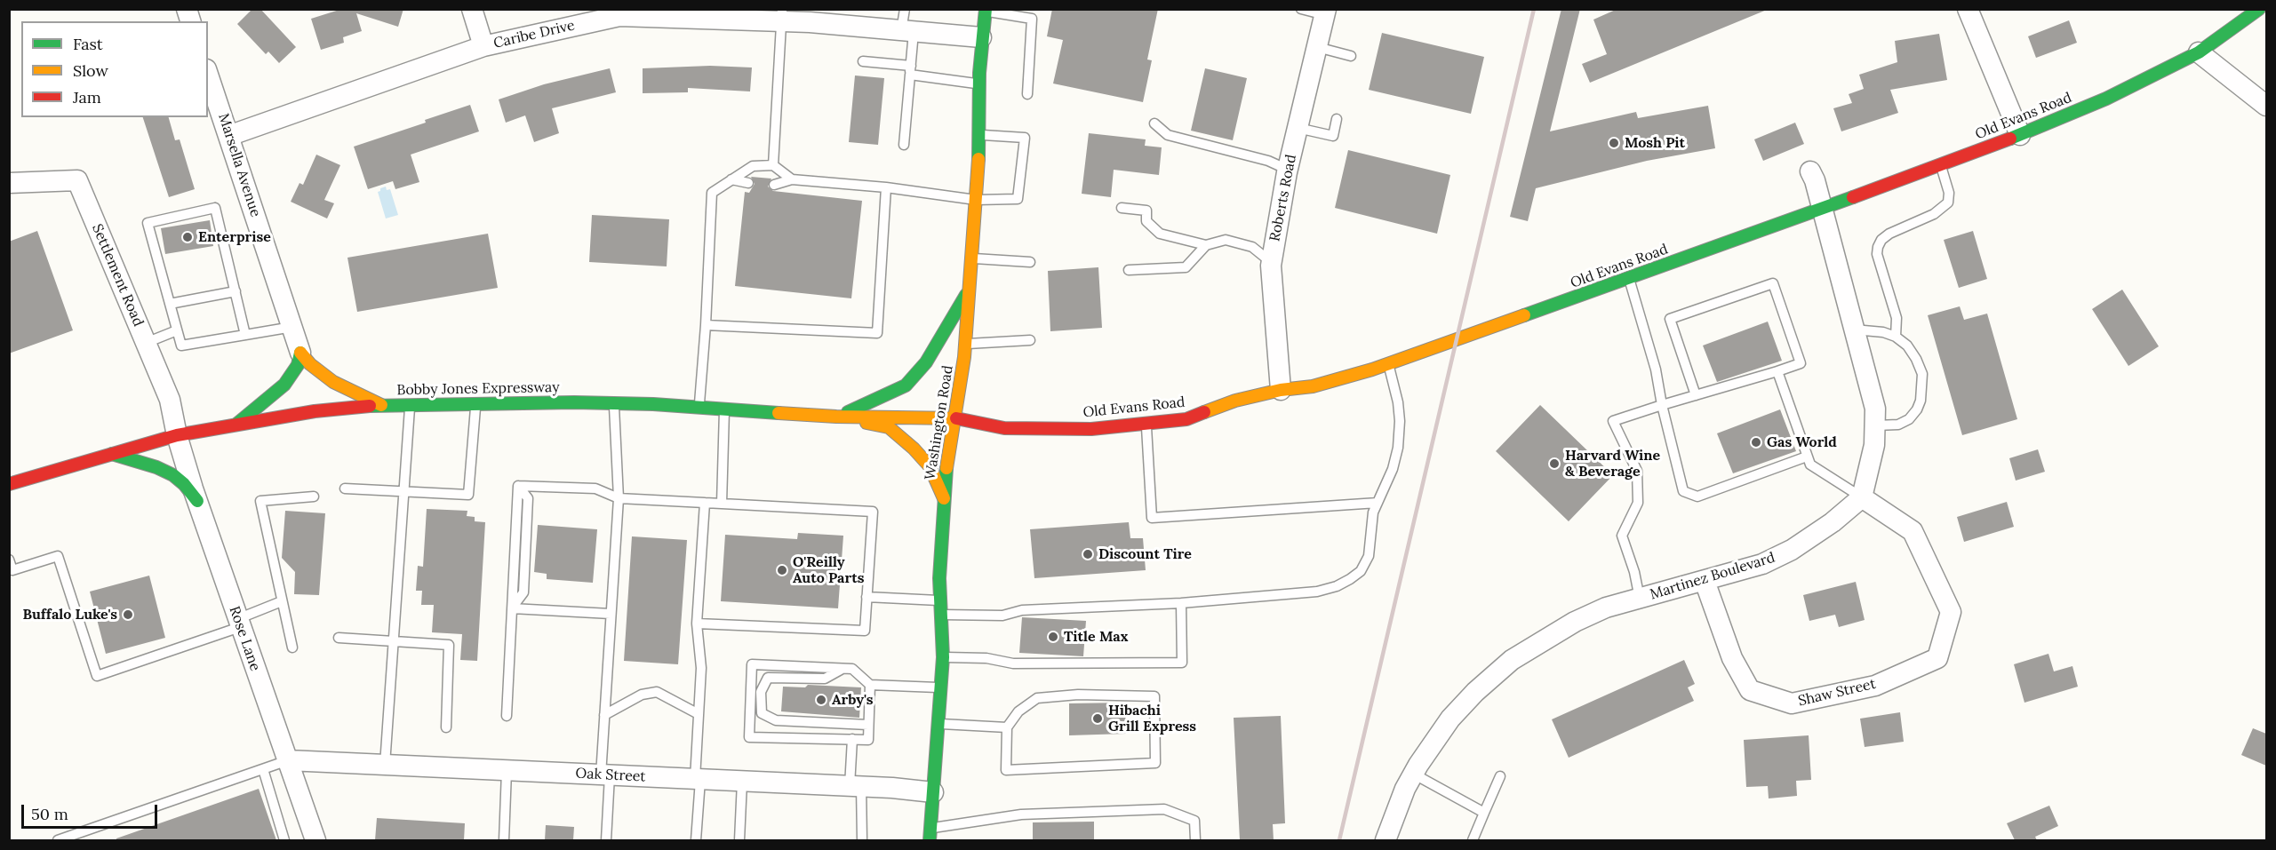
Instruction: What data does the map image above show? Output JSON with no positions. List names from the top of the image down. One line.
{"streets":{"main road":["Old Evans Road","Bobby Jones Expressway","Washington Road"],"street":["Caribe Drive","Marsella Avenue","Roberts Road","Settlement Road","Martinez Boulevard","Rose Lane","Shaw Street","Oak Street"]},"crossings":[["Caribe Drive","Marsella Avenue"],["Caribe Drive","Washington Road"],["Old Evans Road","Roberts Road"],["Old Evans Road","Bobby Jones Expressway"],["Old Evans Road","Washington Road"],["Settlement Road","Bobby Jones Expressway"],["Settlement Road","Rose Lane"],["Bobby Jones Expressway","Washington Road"],["Bobby Jones Expressway","Rose Lane"],["Washington Road","Oak Street"],["Martinez Boulevard","Shaw Street"],["Rose Lane","Oak Street"]],"places":["Mosh Pit","Enterprise","Gas World","Harvard Wine & Beverage","Discount Tire","O'Reilly Auto Parts","Buffalo Luke's","Title Max","Arby's","Hibachi Grill Express"],"legend":["Fast","Slow","Jam"],"scale_bar":"50 m"}
